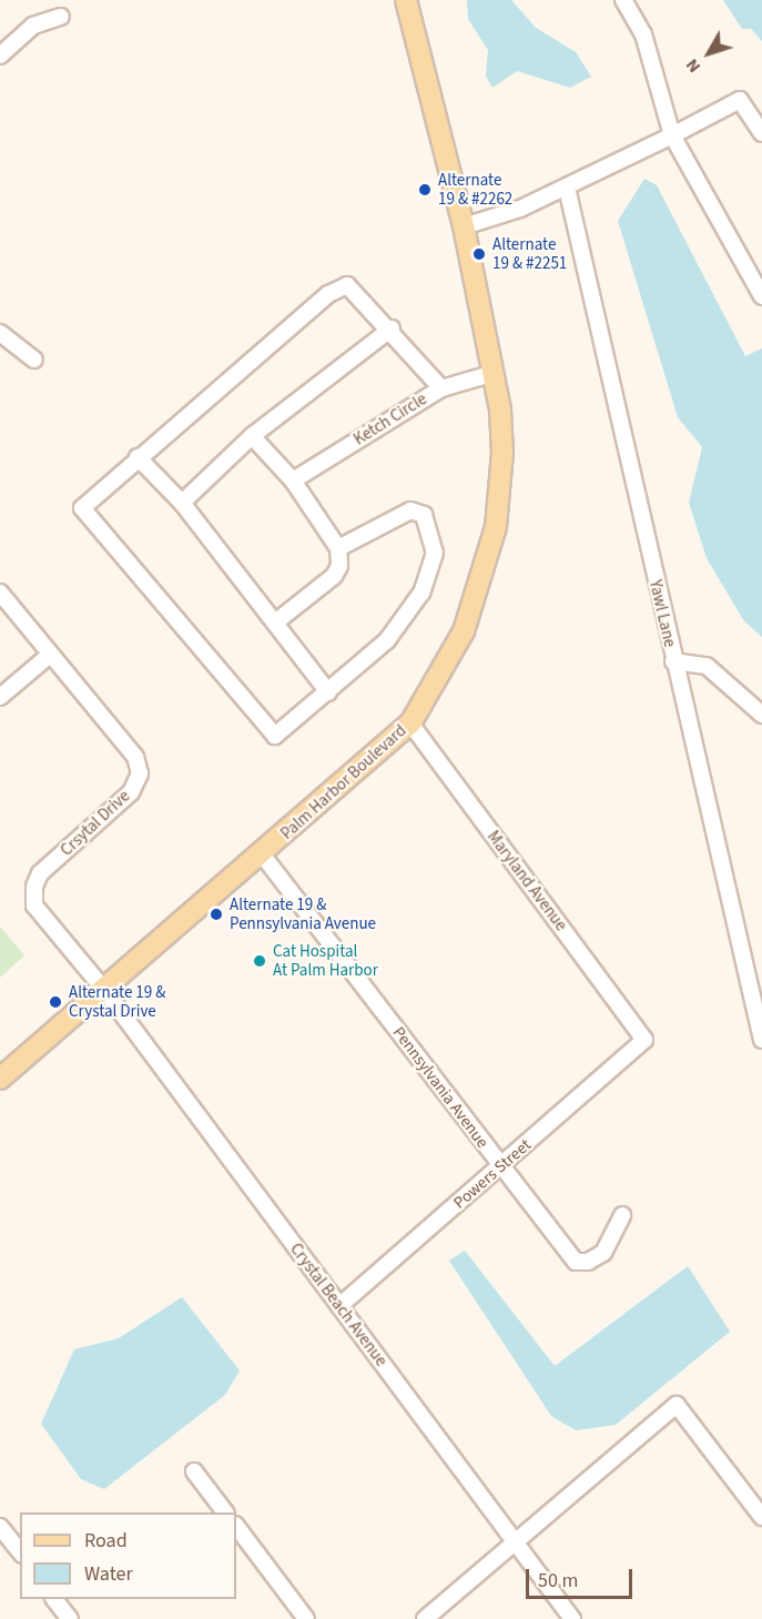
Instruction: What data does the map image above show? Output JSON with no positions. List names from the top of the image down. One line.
{"streets":{"main road":["Palm Harbor Boulevard"],"street":["Ketch Circle","Yawl Lane","Crsytal Drive","Maryland Avenue","Pennsylvania Avenue","Powers Street","Crystal Beach Avenue"]},"crossings":[["Ketch Circle","Palm Harbor Boulevard"],["Palm Harbor Boulevard","Crsytal Drive"],["Palm Harbor Boulevard","Maryland Avenue"],["Palm Harbor Boulevard","Pennsylvania Avenue"],["Palm Harbor Boulevard","Crystal Beach Avenue"],["Crsytal Drive","Crystal Beach Avenue"],["Maryland Avenue","Powers Street"],["Pennsylvania Avenue","Powers Street"],["Powers Street","Crystal Beach Avenue"]],"places":["Alternate 19 & #2262","Alternate 19 & #2251","Alternate 19 & Pennsylvania Avenue","Cat Hospital At Palm Harbor","Alternate 19 & Crystal Drive"],"legend":["Road","Water"],"scale_bar":"50 m","north":"bottom left"}
